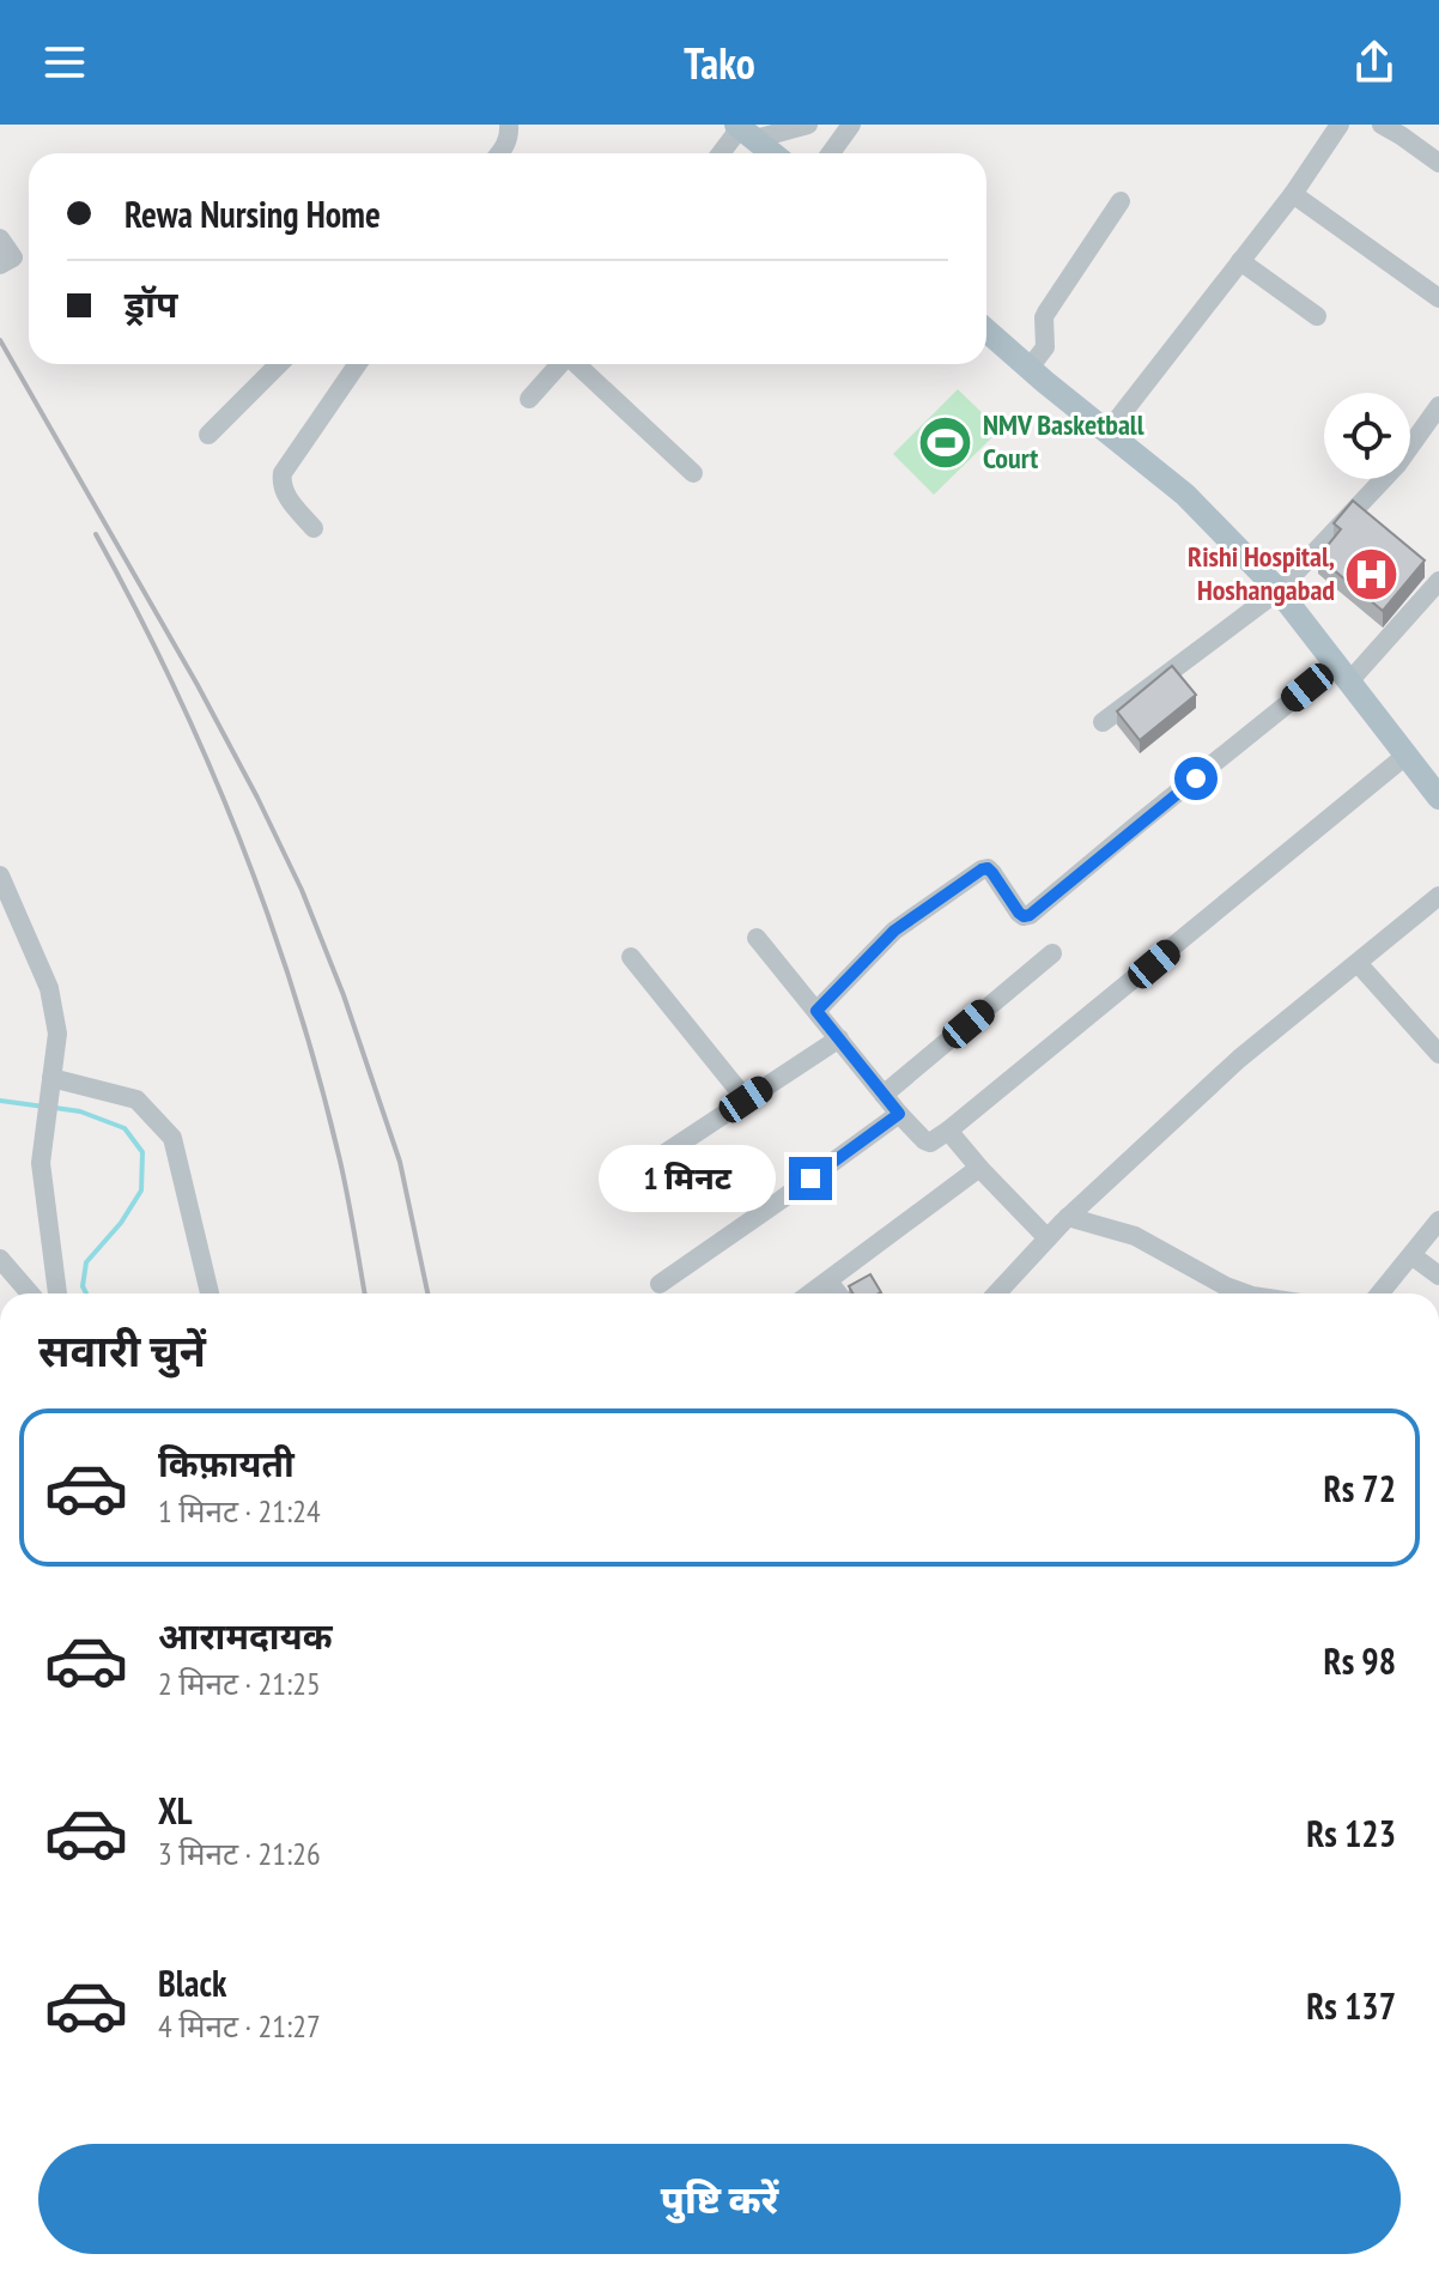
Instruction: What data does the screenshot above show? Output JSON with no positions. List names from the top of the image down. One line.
{"places":{"sports":["NMV Basketball Court"],"hospital":["Rishi Hospital, Hoshangabad"]},"page":{"header":"Tako","banner":["Rewa Nursing Home","ड्रॉप"],"bubble":"1 मिनट","heading":"सवारी चुनें","list":[{"name":"किफ़ायती","note":"1 मिनट · 21:24","value":"Rs 72"},{"name":"आरामदायक","note":"2 मिनट · 21:25","value":"Rs 98"},{"name":"XL","note":"3 मिनट · 21:26","value":"Rs 123"},{"name":"Black","note":"4 मिनट · 21:27","value":"Rs 137"}],"buttons":"पुष्टि करें"}}
